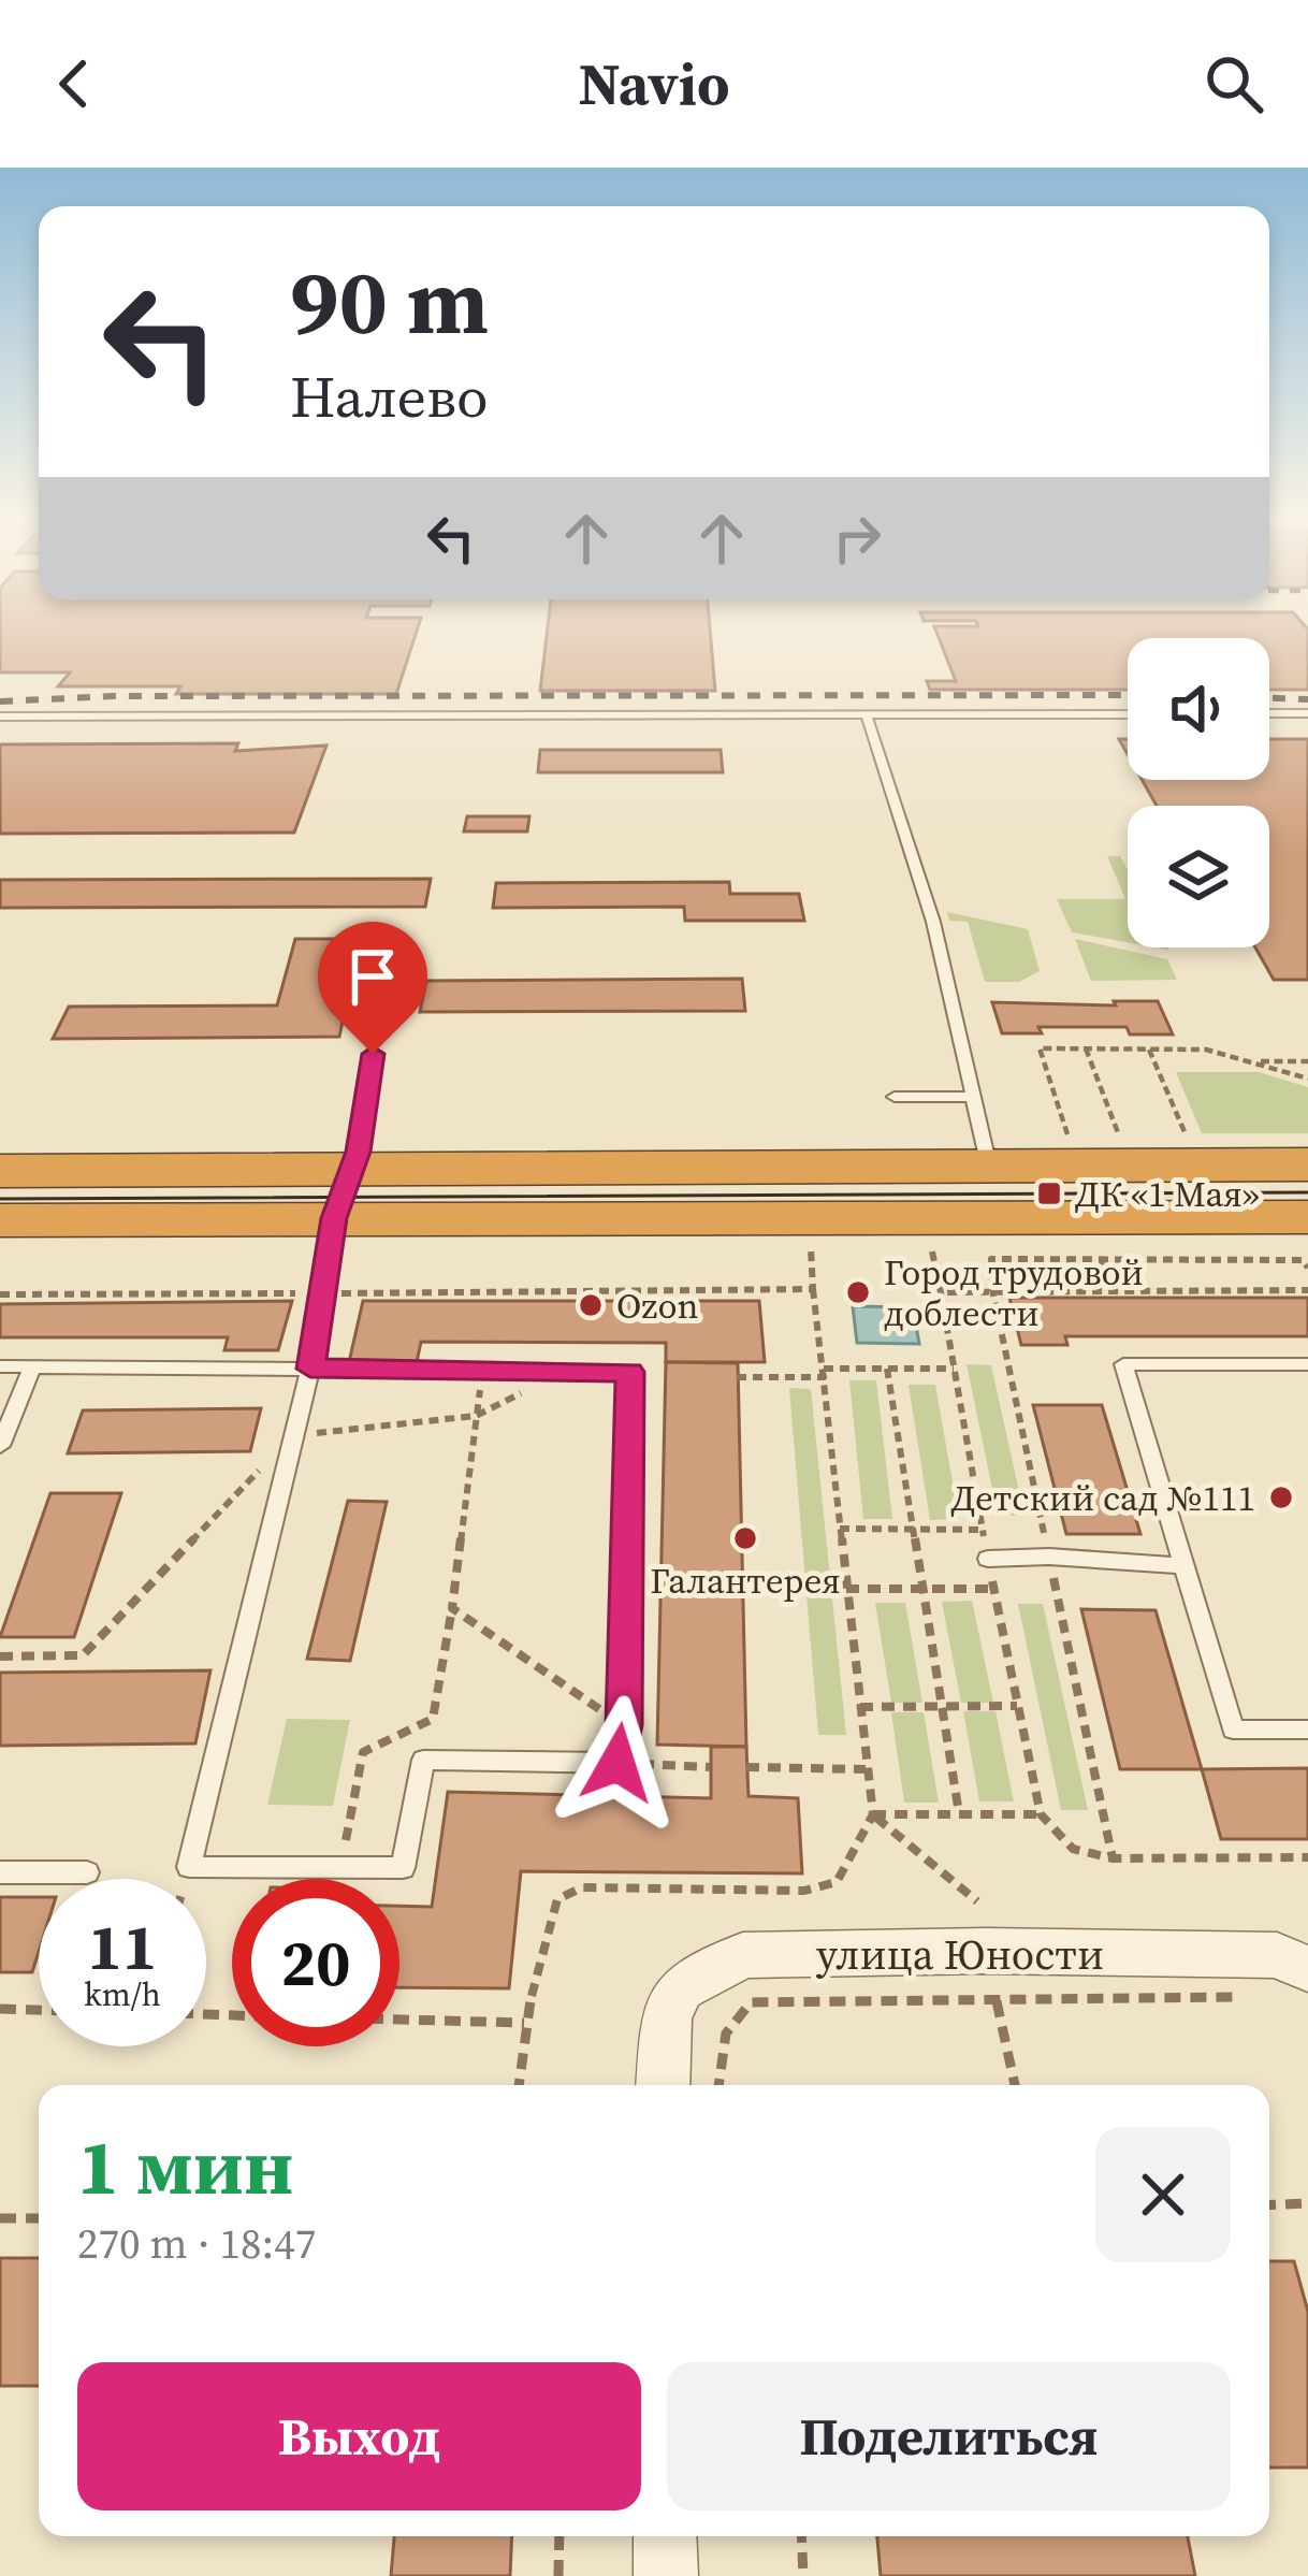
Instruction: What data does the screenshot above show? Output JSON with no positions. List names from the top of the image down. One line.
{"streets":{"street":["улица Юности"]},"places":{"transit":["ДК «1 Мая»"],"other":["Город трудовой доблести","Ozon","Детский сад №111","Галантерея"]},"page":{"header":"Navio","turn":["90 m","Налево"],"speed":"11 km/h","limit":"20","heading":["1 мин","270 m · 18:47"],"buttons":["Выход","Поделиться"]}}
